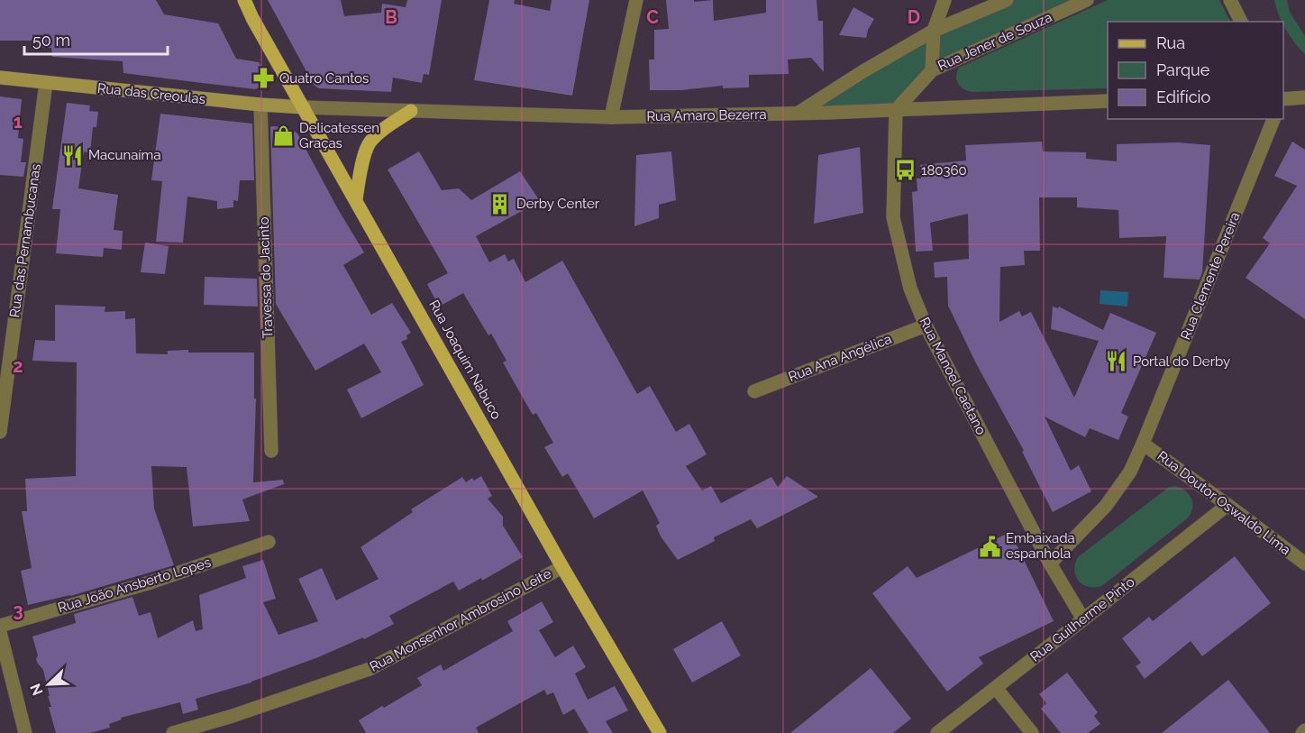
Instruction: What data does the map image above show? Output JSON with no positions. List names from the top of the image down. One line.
{"streets":{"main road":["Rua das Creoulas","Rua Joaquim Nabuco"],"street":["Rua Jener de Souza","Rua Amaro Bezerra","Rua das Pernambucanas","Rua Clemente Pereira","Travessa do Jacinto","Rua Ana Angélica","Rua Manoel Caetano","Rua Doutor Oswaldo Lima","Rua João Ansberto Lopes","Rua Guilherme Pinto","Rua Monsenhor Ambrosino Leite"]},"crossings":[["Rua Jener de Souza","Rua Amaro Bezerra"],["Rua Jener de Souza","Rua Manoel Caetano"],["Rua das Creoulas","Rua Amaro Bezerra"],["Rua das Creoulas","Rua das Pernambucanas"],["Rua das Creoulas","Travessa do Jacinto"],["Rua das Creoulas","Rua Joaquim Nabuco"],["Rua Amaro Bezerra","Rua Joaquim Nabuco"],["Rua Amaro Bezerra","Rua Manoel Caetano"],["Rua Clemente Pereira","Rua Manoel Caetano"],["Rua Clemente Pereira","Rua Doutor Oswaldo Lima"],["Rua Ana Angélica","Rua Manoel Caetano"],["Rua Joaquim Nabuco","Rua Monsenhor Ambrosino Leite"],["Rua Manoel Caetano","Rua Guilherme Pinto"],["Rua Doutor Oswaldo Lima","Rua Guilherme Pinto"]],"places":{"pharmacy":["Quatro Cantos"],"shop":["Delicatessen Graças"],"restaurant":["Macunaíma","Portal do Derby"],"bus stop":["180360"],"building":["Derby Center"],"public building":["Embaixada espanhola"]},"legend":["Rua","Parque","Edifício"],"scale_bar":"50 m","north":"bottom left","grid":{"columns":["B","C","D"],"rows":["1","2","3"]}}
